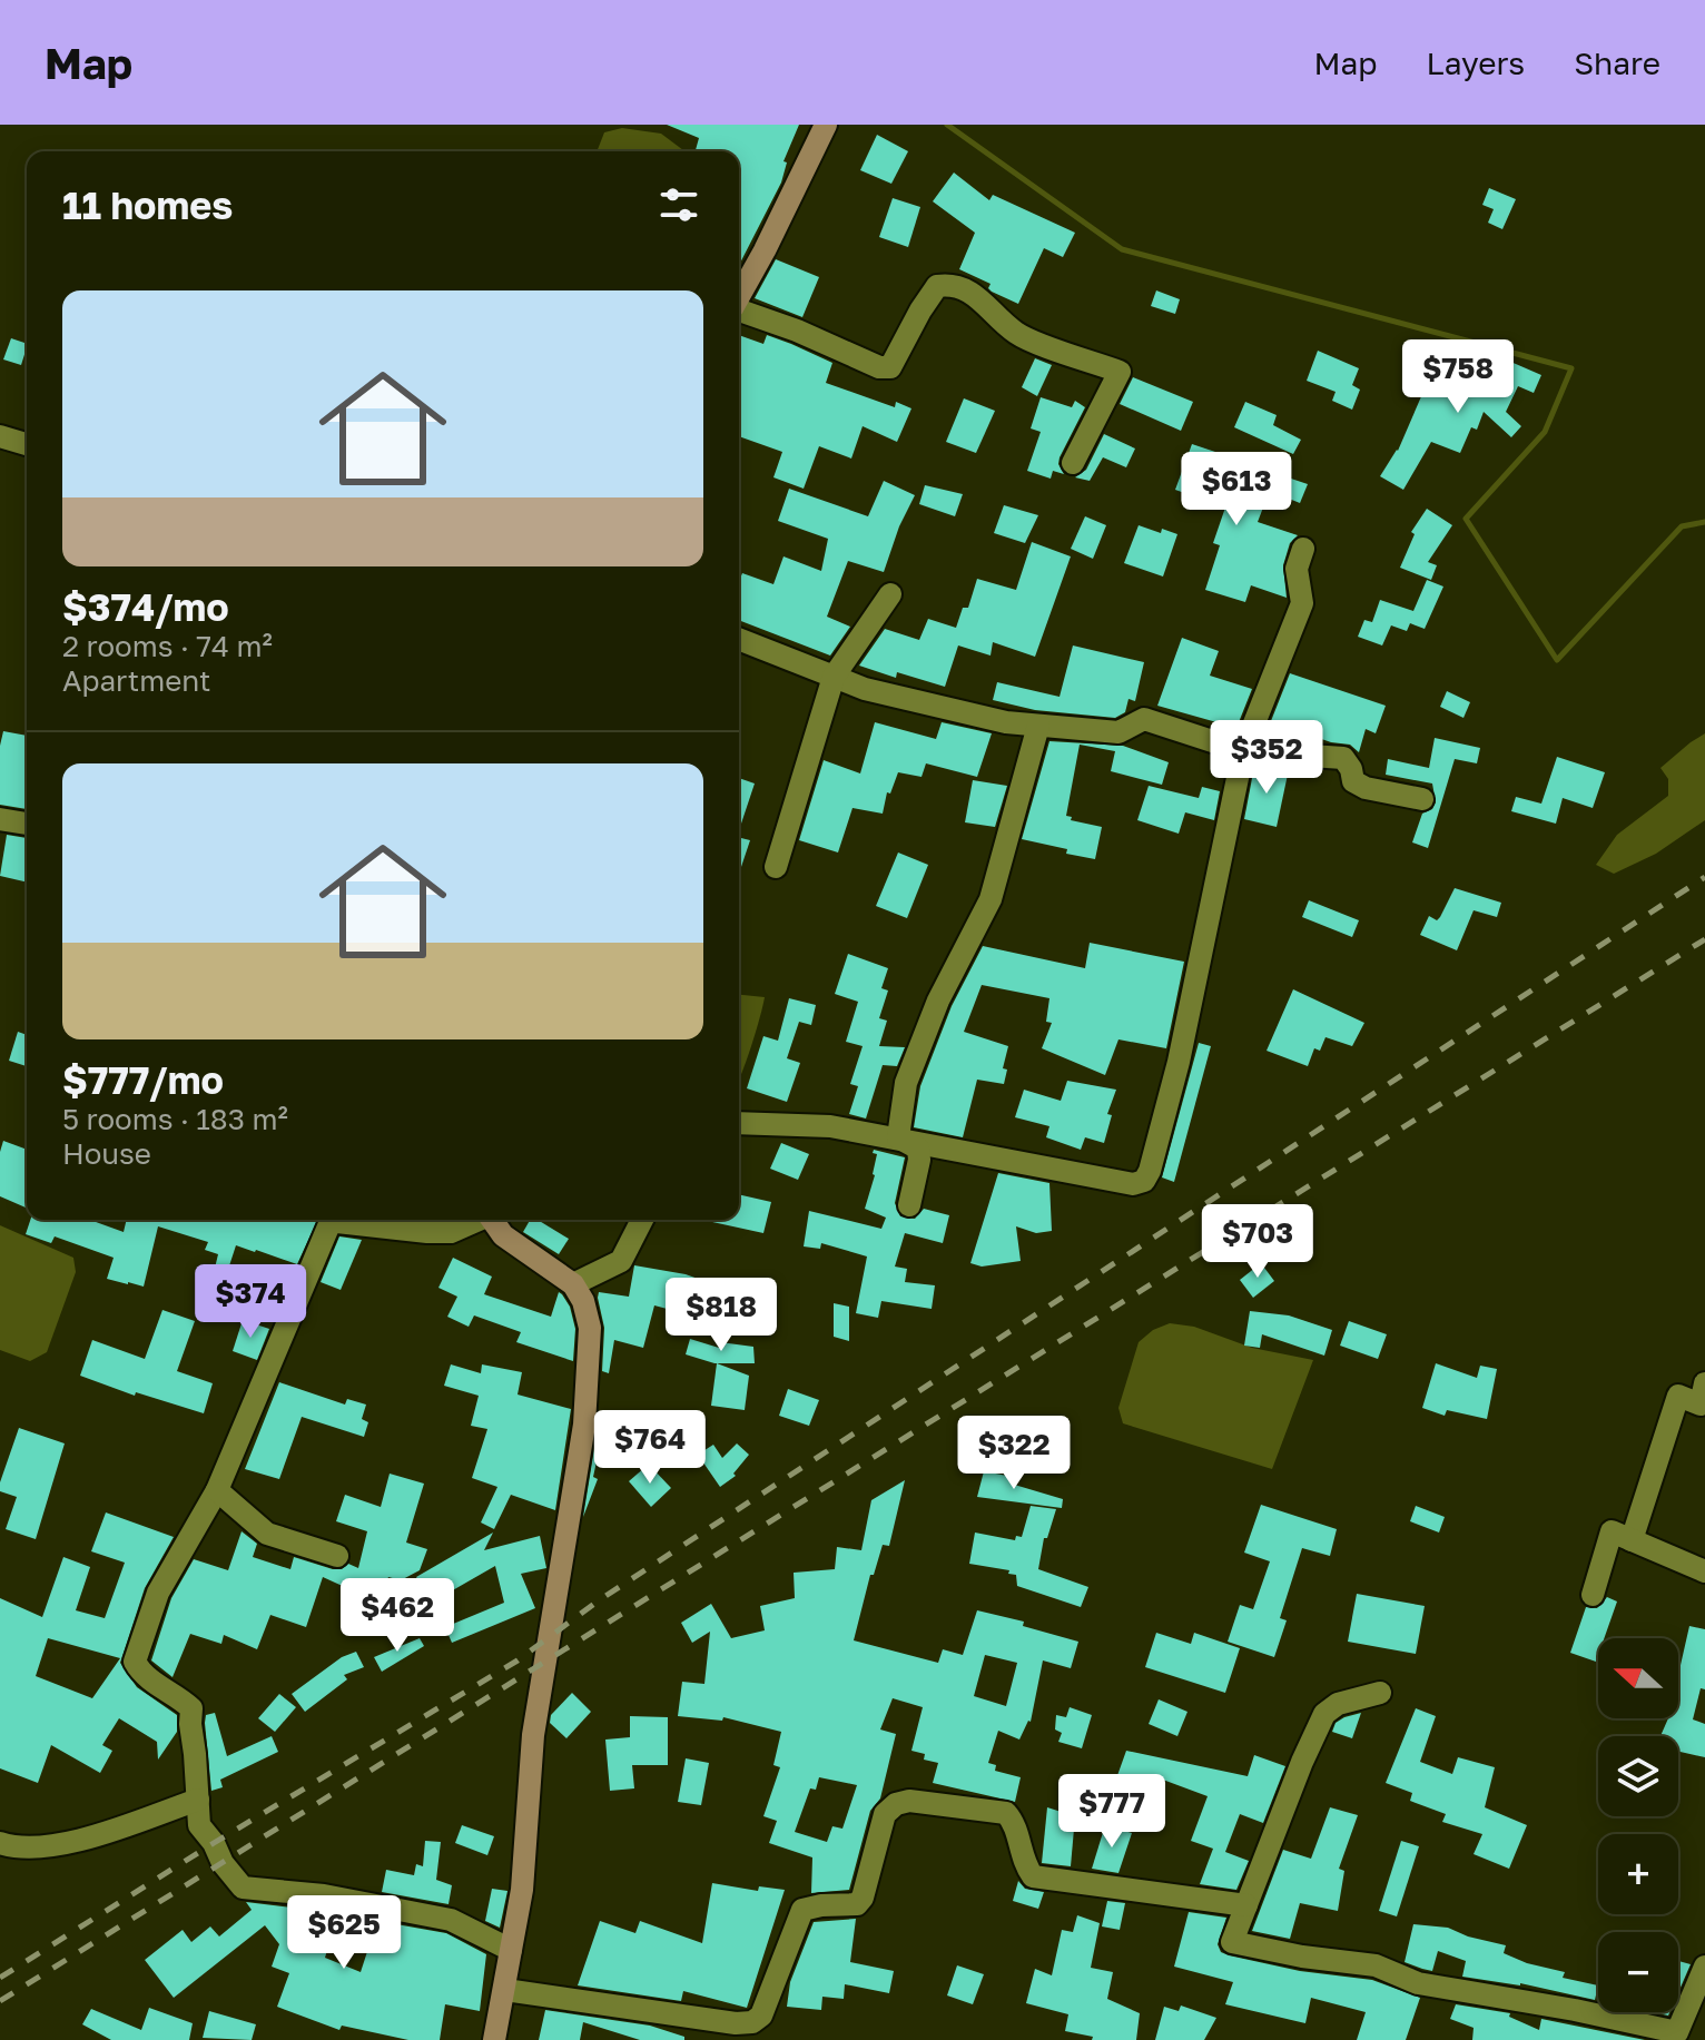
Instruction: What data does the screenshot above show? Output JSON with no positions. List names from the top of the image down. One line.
{"north":"left","page":{"header":"Map","nav":["Map","Layers","Share"],"heading":"11 homes","list":[{"name":"$374/mo","note":"2 rooms · 74 m² · Apartment"},{"name":"$777/mo","note":"5 rooms · 183 m² · House"}],"price":["$758","$613","$352","$703","$374","$818","$764","$322","$462","$777","$625"],"map_buttons":["+","−"]}}
